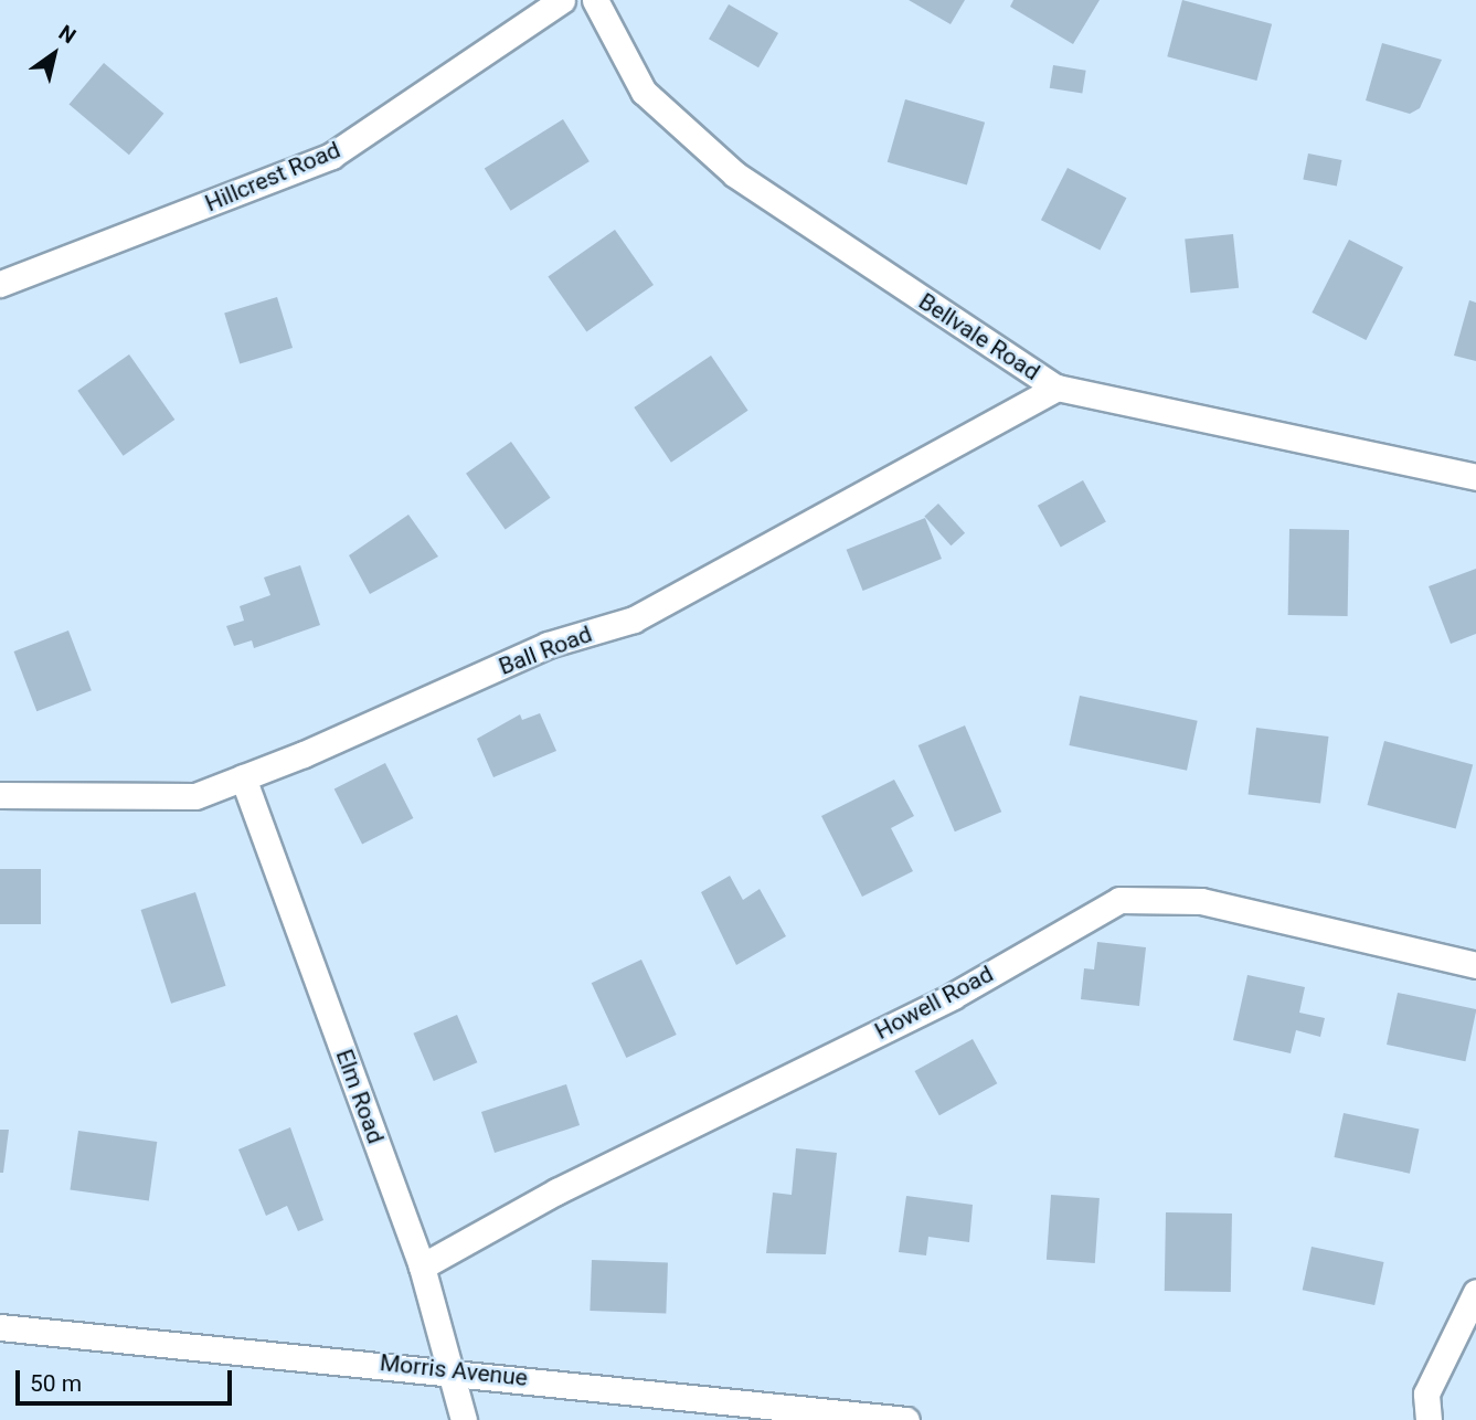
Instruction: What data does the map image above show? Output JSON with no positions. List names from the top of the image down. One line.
{"streets":{"street":["Hillcrest Road","Bellvale Road","Ball Road","Howell Road","Elm Road","Morris Avenue"]},"crossings":[["Bellvale Road","Ball Road"],["Ball Road","Elm Road"],["Howell Road","Elm Road"],["Elm Road","Morris Avenue"]],"scale_bar":"50 m","north":"top right"}
